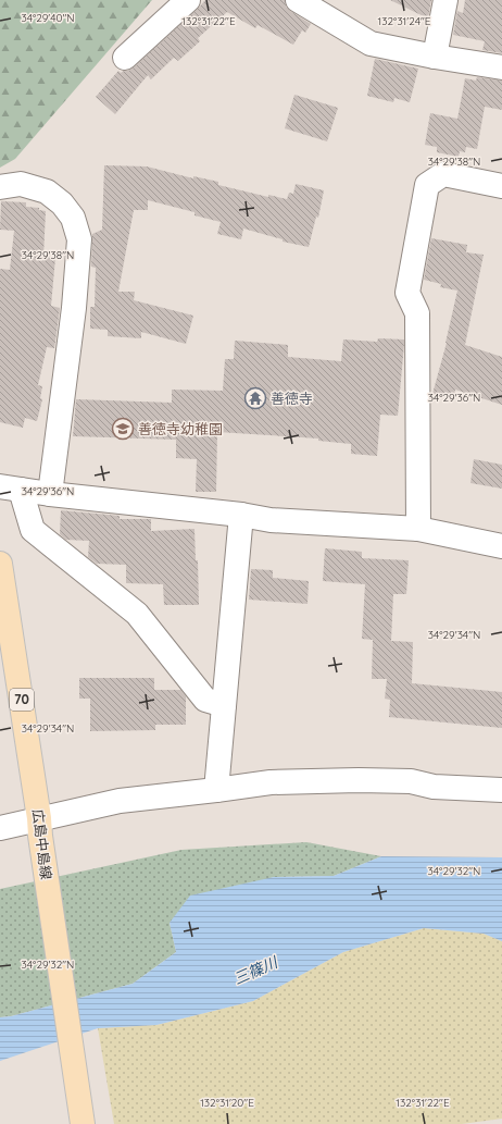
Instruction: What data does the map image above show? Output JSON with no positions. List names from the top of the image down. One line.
{"streets":{"main road":["70","広島中島線"]},"water":["三篠川"],"places":{"temple":["善徳寺"],"school or university":["善徳寺幼稚園"]},"coordinates":["34°29'40\"N","132°31'22\"E","132°31'24\"E","34°29'38\"N","34°29'36\"N","34°29'34\"N","34°29'32\"N","132°31'20\"E"]}
